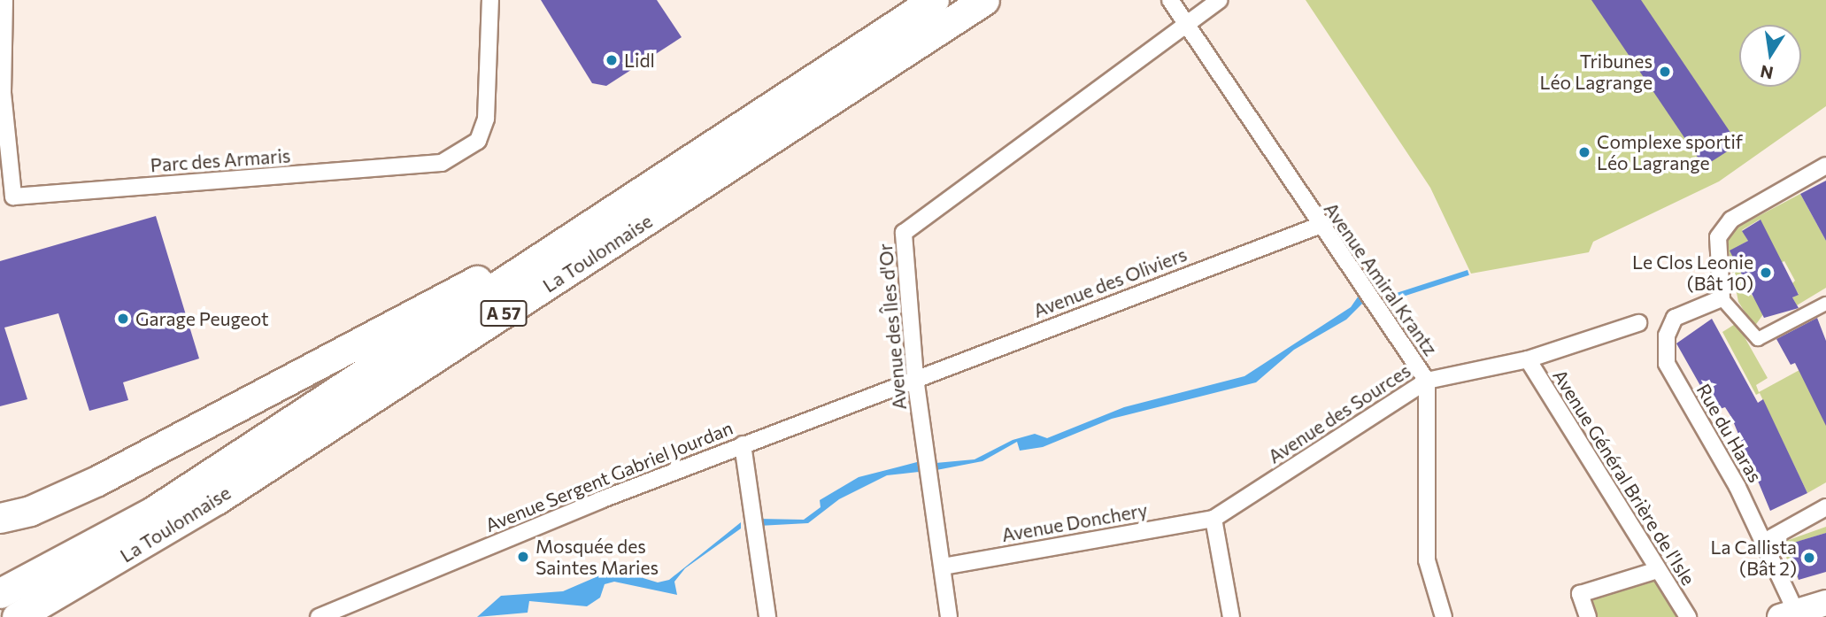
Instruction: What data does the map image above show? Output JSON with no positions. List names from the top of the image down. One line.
{"streets":{"highway":["La Toulonnaise","A 57"],"street":["Parc des Armaris","Avenue Amiral Krantz","Avenue des Oliviers","Avenue des Îles d'Or","Avenue des Sources","Rue du Haras","Avenue Sergent Gabriel Jourdan","Avenue Général Brière de l'Isle","Avenue Donchery"]},"crossings":[["Avenue Amiral Krantz","Avenue des Oliviers"],["Avenue Amiral Krantz","Avenue des Îles d'Or"],["Avenue Amiral Krantz","Avenue des Sources"],["Avenue des Oliviers","Avenue des Îles d'Or"],["Avenue des Oliviers","Avenue Sergent Gabriel Jourdan"],["Avenue des Îles d'Or","Avenue Sergent Gabriel Jourdan"],["Avenue des Îles d'Or","Avenue Donchery"],["Avenue des Sources","Avenue Général Brière de l'Isle"],["Avenue des Sources","Avenue Donchery"]],"places":["Lidl","Tribunes Léo Lagrange","Complexe sportif Léo Lagrange","Le Clos Leonie (Bât 10)","Garage Peugeot","Mosquée des Saintes Maries","La Callista (Bât 2)"],"north":"bottom"}
